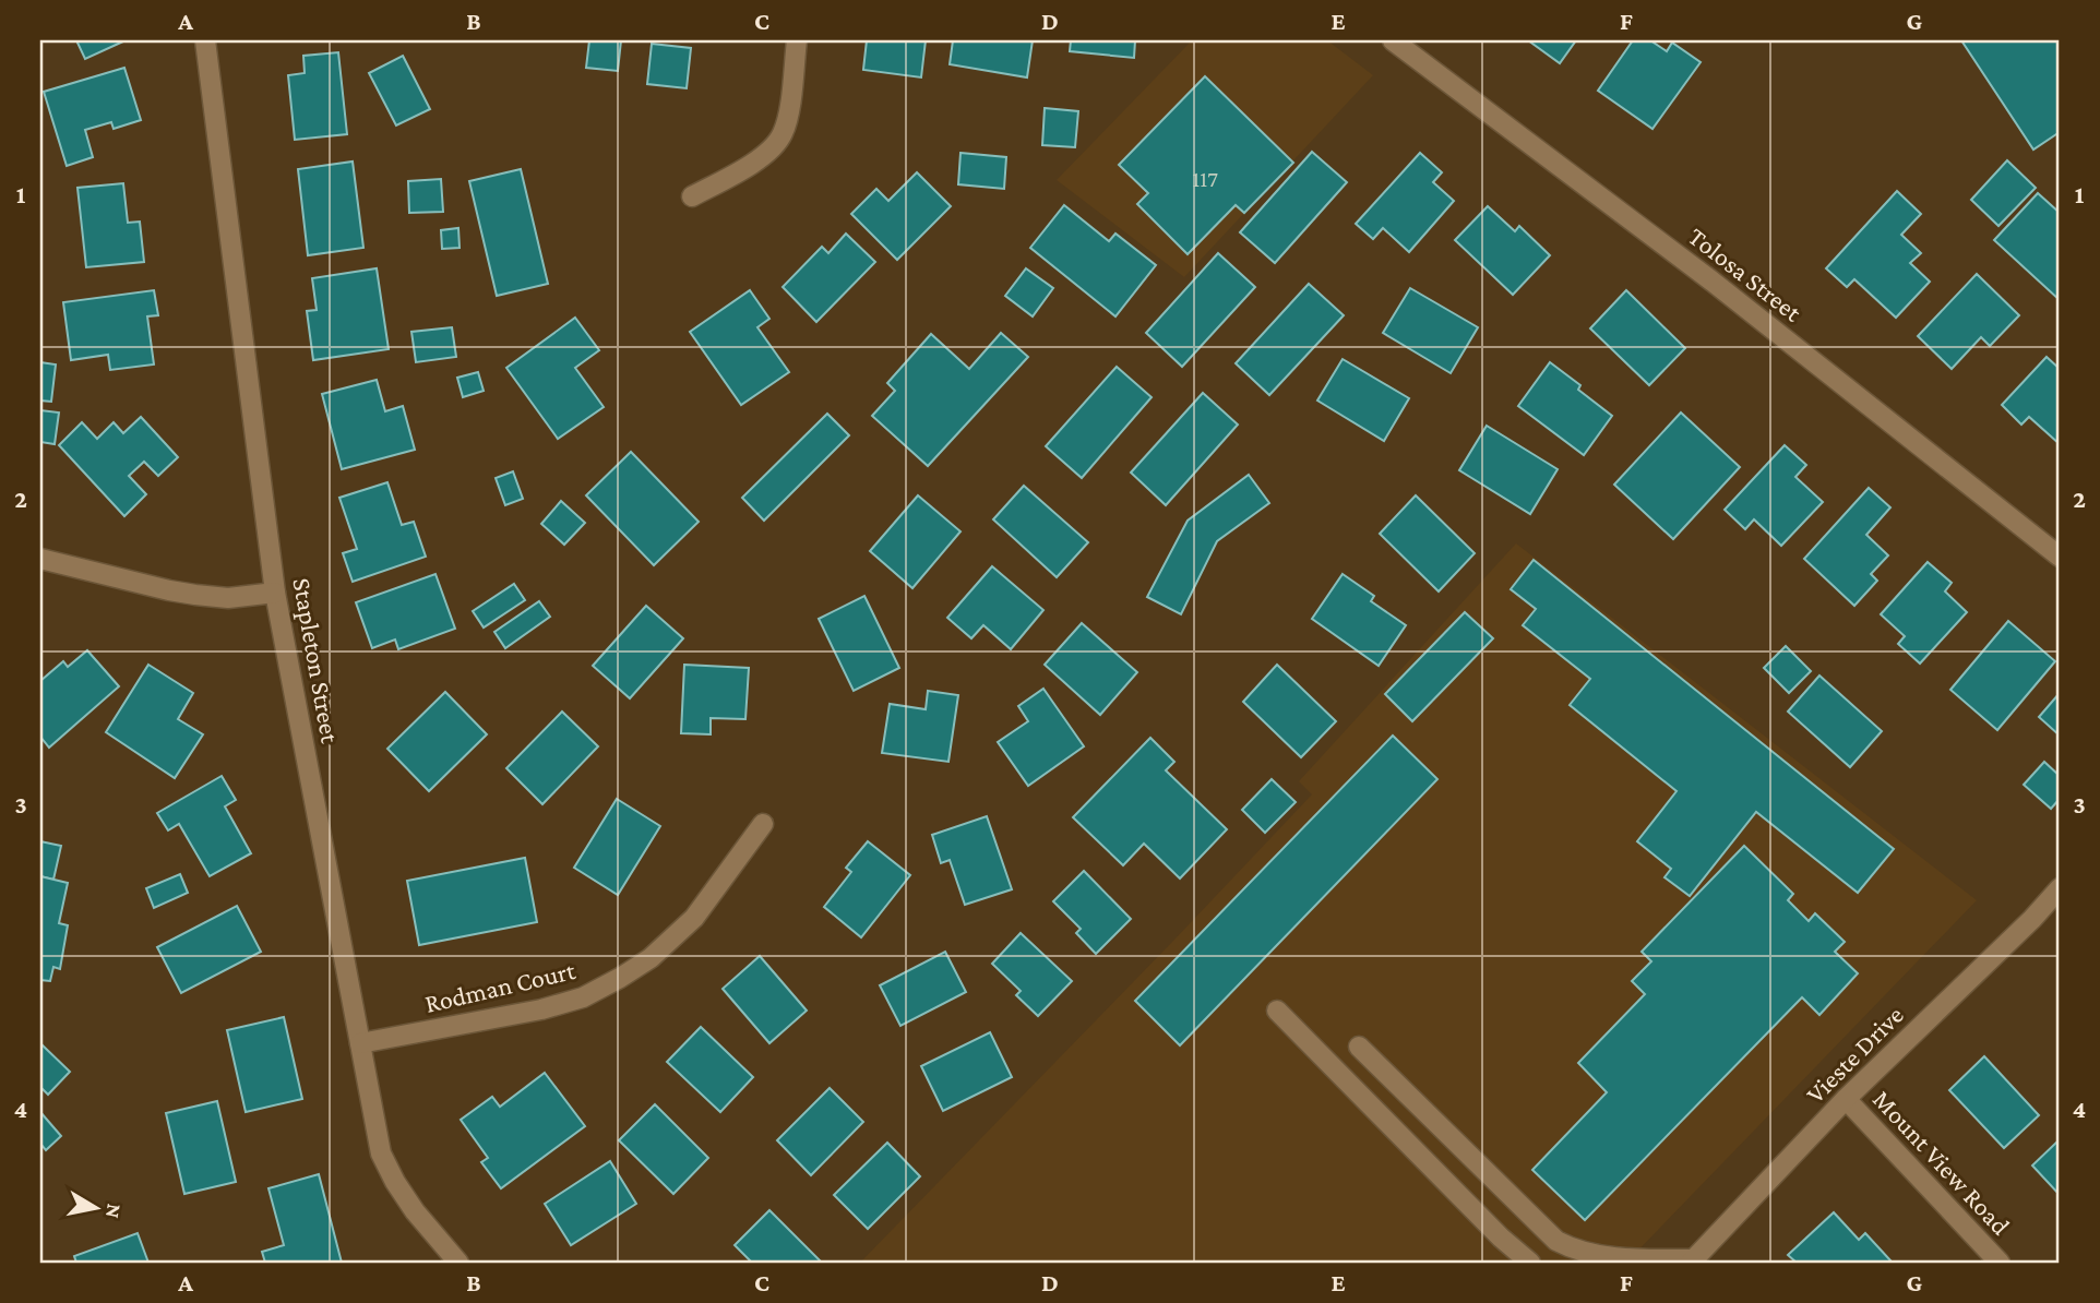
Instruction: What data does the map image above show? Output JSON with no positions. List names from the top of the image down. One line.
{"streets":{"street":["Tolosa Street","Stapleton Street","Rodman Court","Vieste Drive","Mount View Road"]},"crossings":[["Stapleton Street","Rodman Court"],["Vieste Drive","Mount View Road"]],"house_numbers":["117"],"north":"right","grid":{"columns":["A","B","C","D","E","F","G"],"rows":["1","2","3","4"]}}
